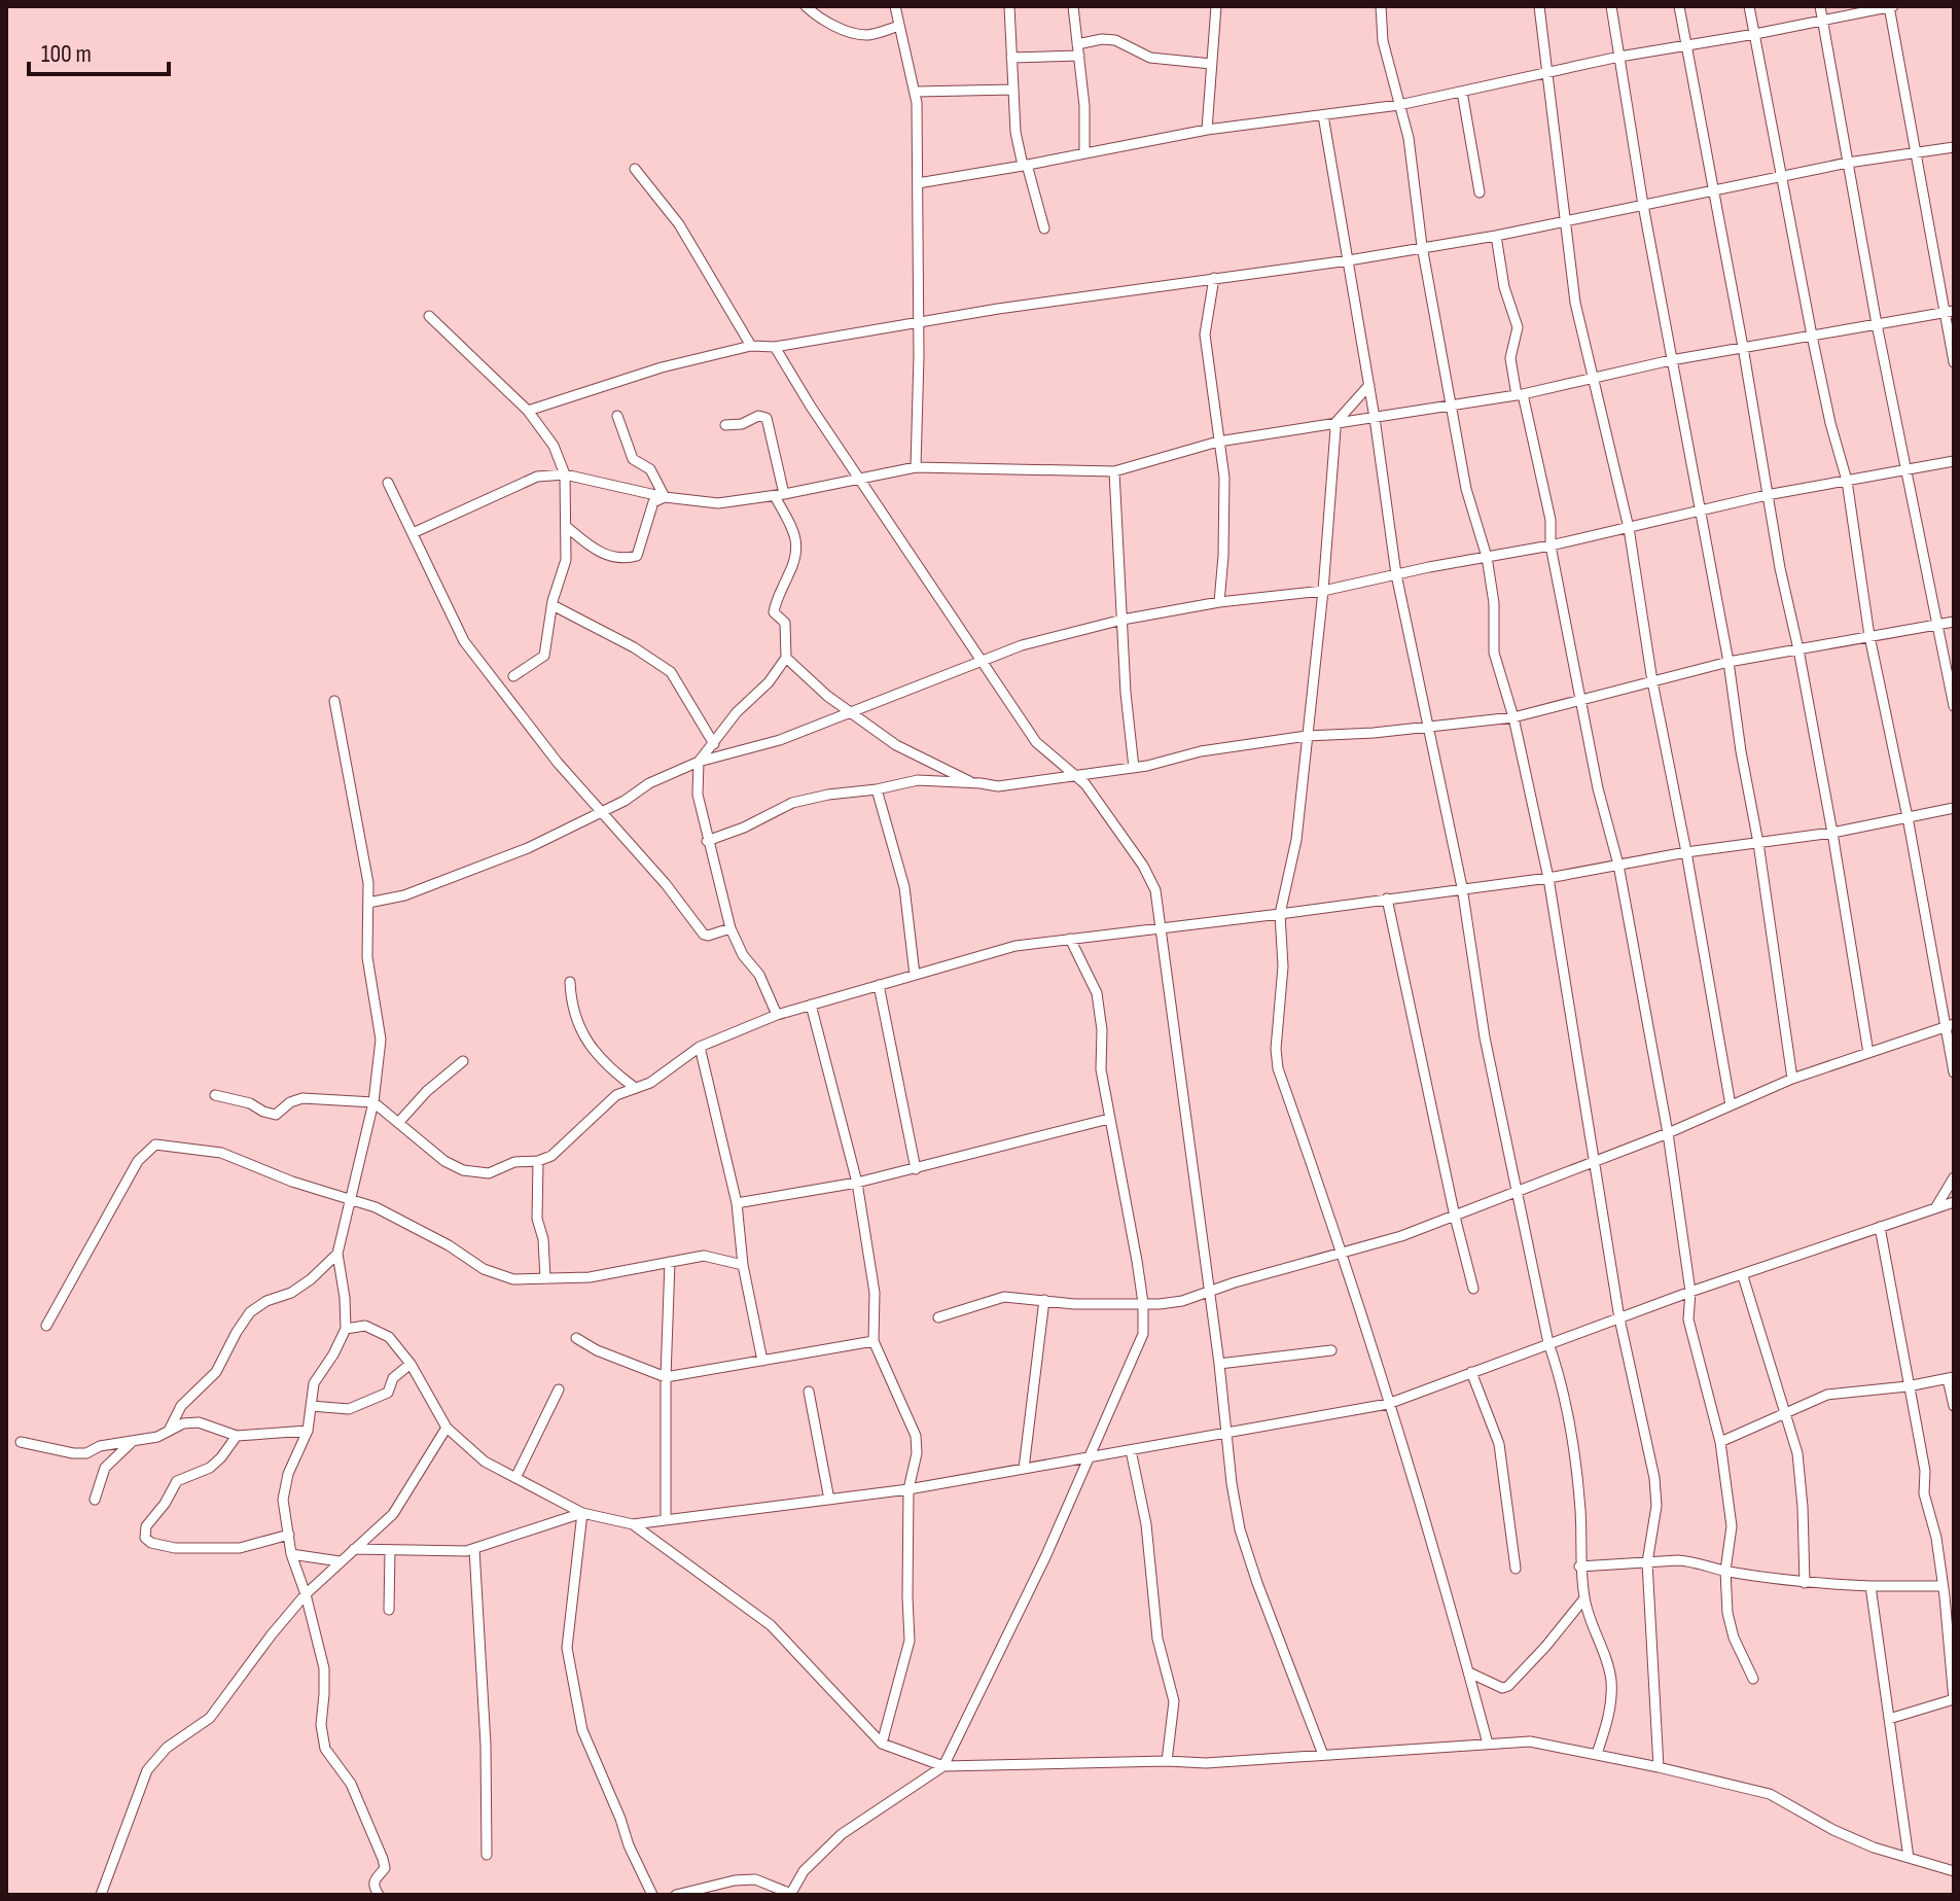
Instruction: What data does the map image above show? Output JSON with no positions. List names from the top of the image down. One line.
{"scale_bar":"100 m"}
